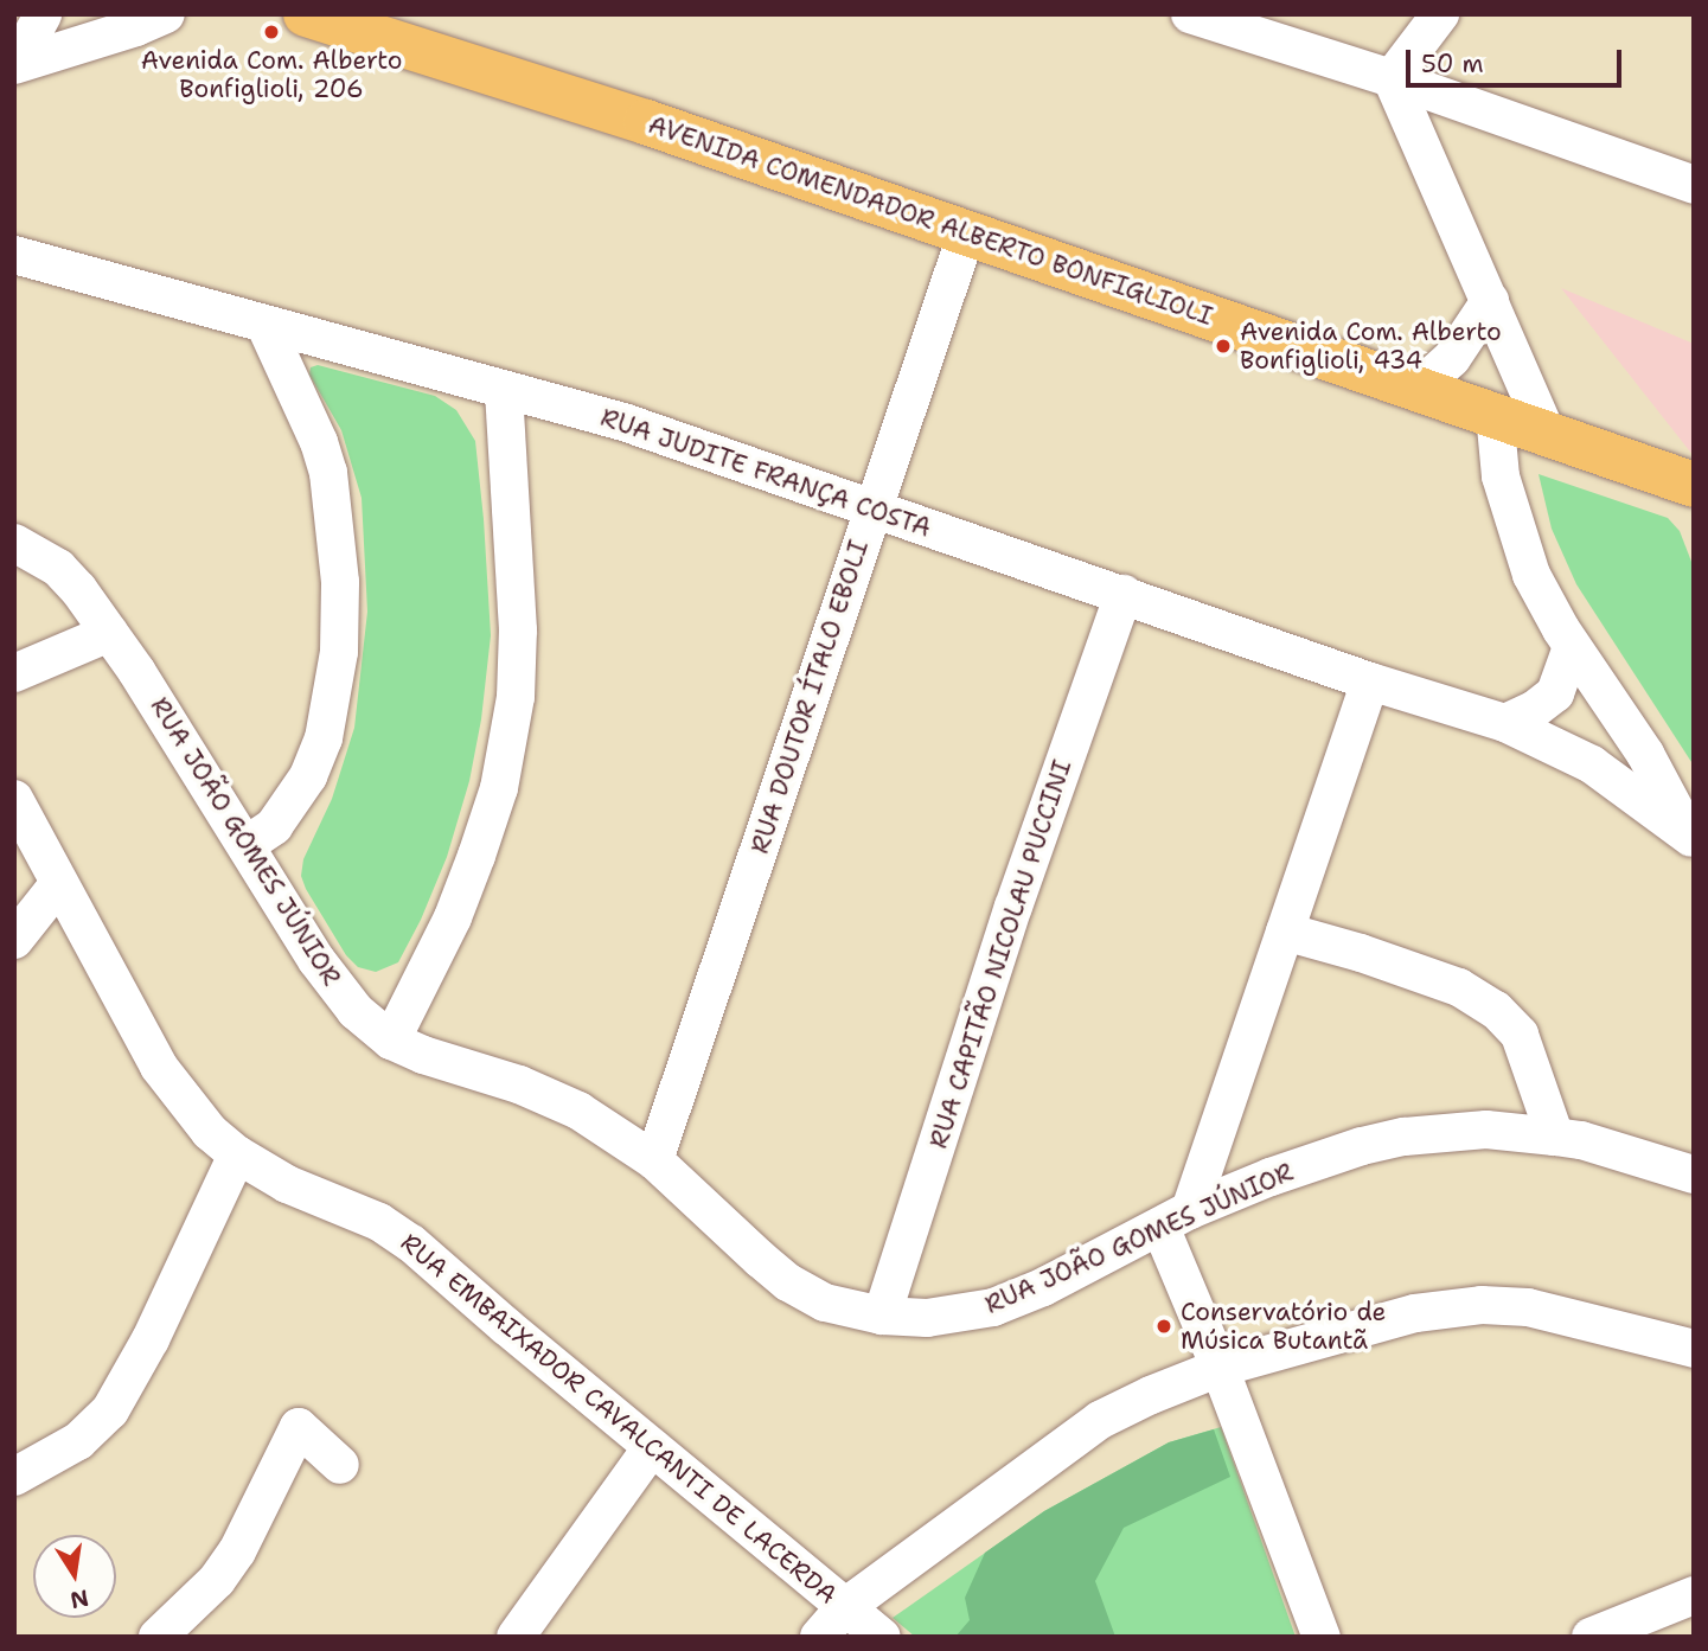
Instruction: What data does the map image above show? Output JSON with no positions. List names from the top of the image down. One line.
{"streets":{"main road":["AVENIDA COMENDADOR ALBERTO BONFIGLIOLI"],"street":["RUA JUDITE FRANÇA COSTA","RUA DOUTOR ÍTALO EBOLI","RUA JOÃO GOMES JÚNIOR","RUA CAPITÃO NICOLAU PUCCINI","RUA EMBAIXADOR CAVALCANTI DE LACERDA"]},"crossings":[["AVENIDA COMENDADOR ALBERTO BONFIGLIOLI","RUA DOUTOR ÍTALO EBOLI"],["RUA JUDITE FRANÇA COSTA","RUA DOUTOR ÍTALO EBOLI"],["RUA JUDITE FRANÇA COSTA","RUA CAPITÃO NICOLAU PUCCINI"],["RUA DOUTOR ÍTALO EBOLI","RUA JOÃO GOMES JÚNIOR"],["RUA JOÃO GOMES JÚNIOR","RUA CAPITÃO NICOLAU PUCCINI"]],"places":["Avenida Com. Alberto Bonfiglioli, 206","Avenida Com. Alberto Bonfiglioli, 434","Conservatório de Música Butantã"],"scale_bar":"50 m","north":"bottom"}
